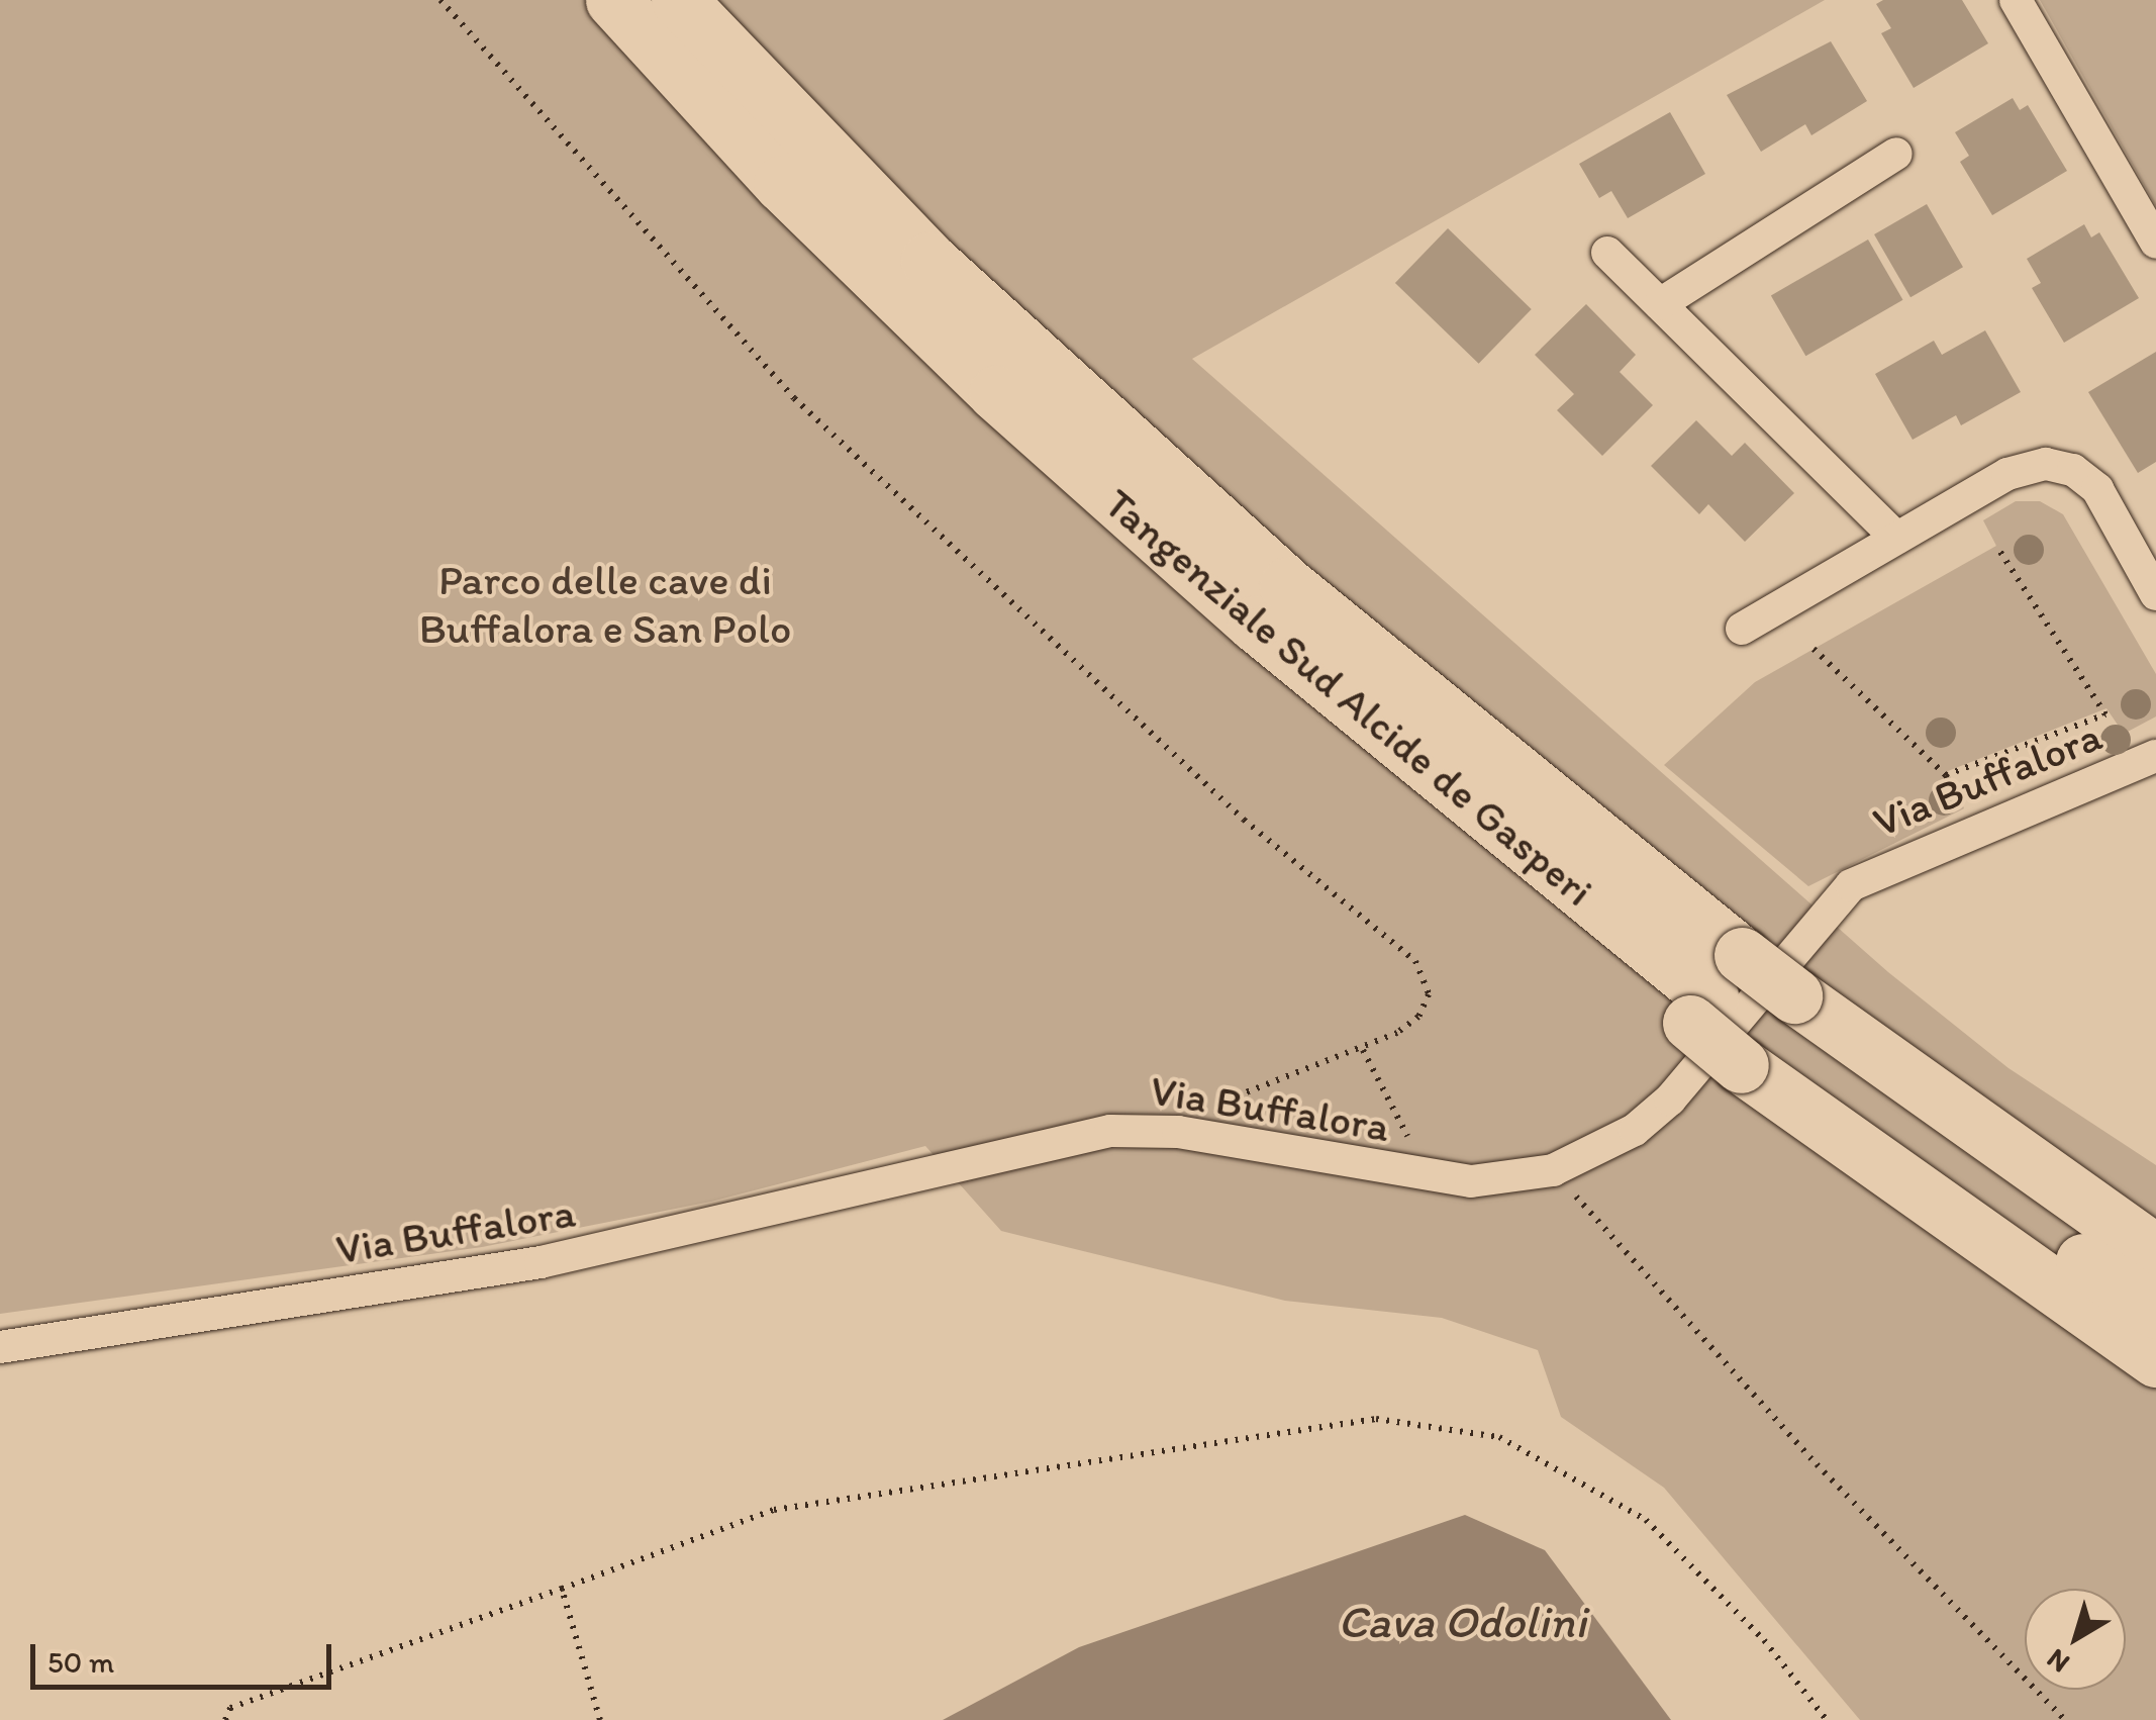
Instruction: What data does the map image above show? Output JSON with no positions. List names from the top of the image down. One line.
{"streets":{"highway":["Tangenziale Sud Alcide de Gasperi"],"street":["Via Buffalora"]},"water":["Cava Odolini"],"parks":["Parco delle cave di Buffalora e San Polo"],"scale_bar":"50 m","north":"bottom left"}
